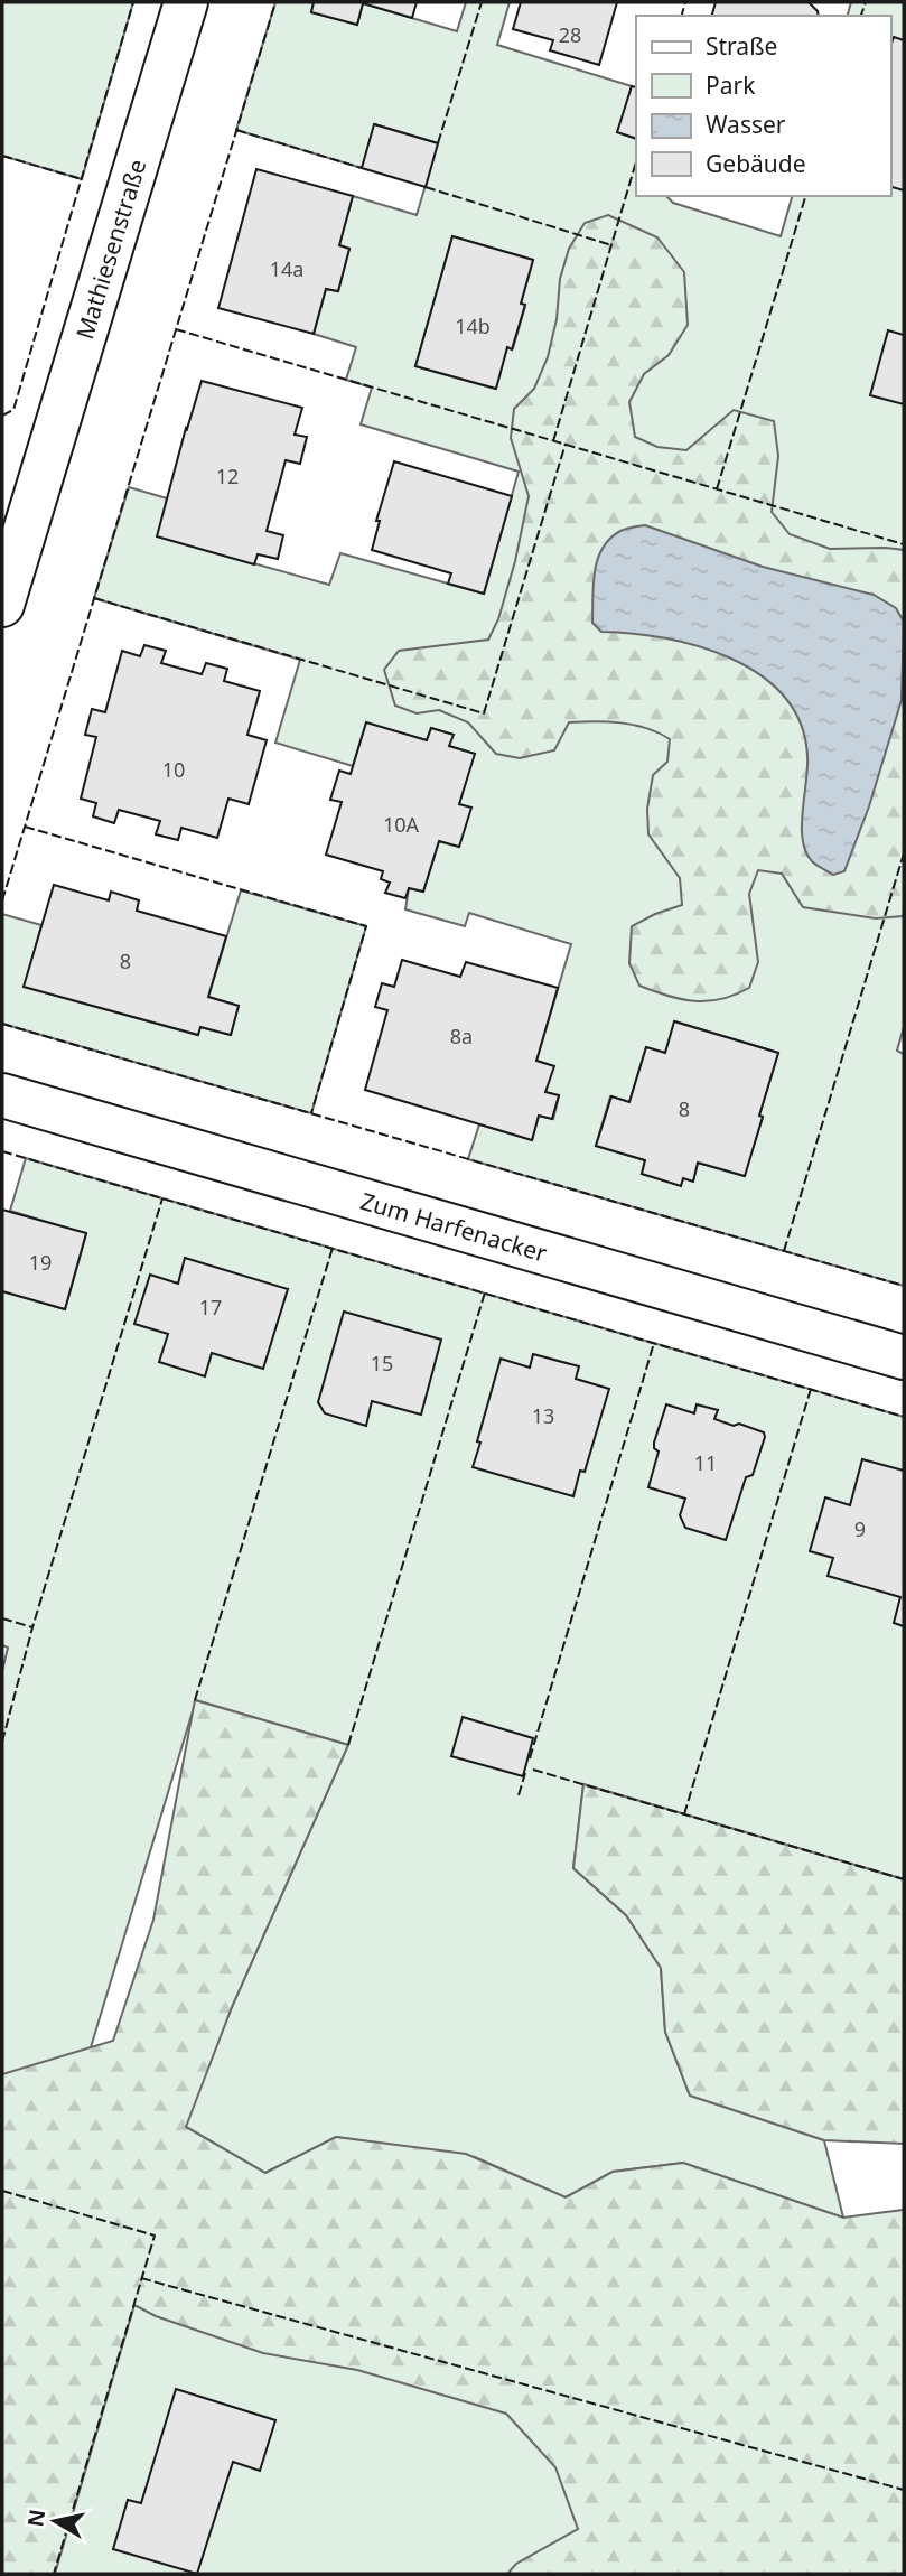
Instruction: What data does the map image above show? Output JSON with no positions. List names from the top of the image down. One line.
{"streets":{"street":["Mathiesenstraße","Zum Harfenacker"]},"house_numbers":["28","14a","14b","12","10","10A","8","8a","8","19","17","15","13","11","9"],"legend":["Straße","Park","Wasser","Gebäude"],"north":"left"}
